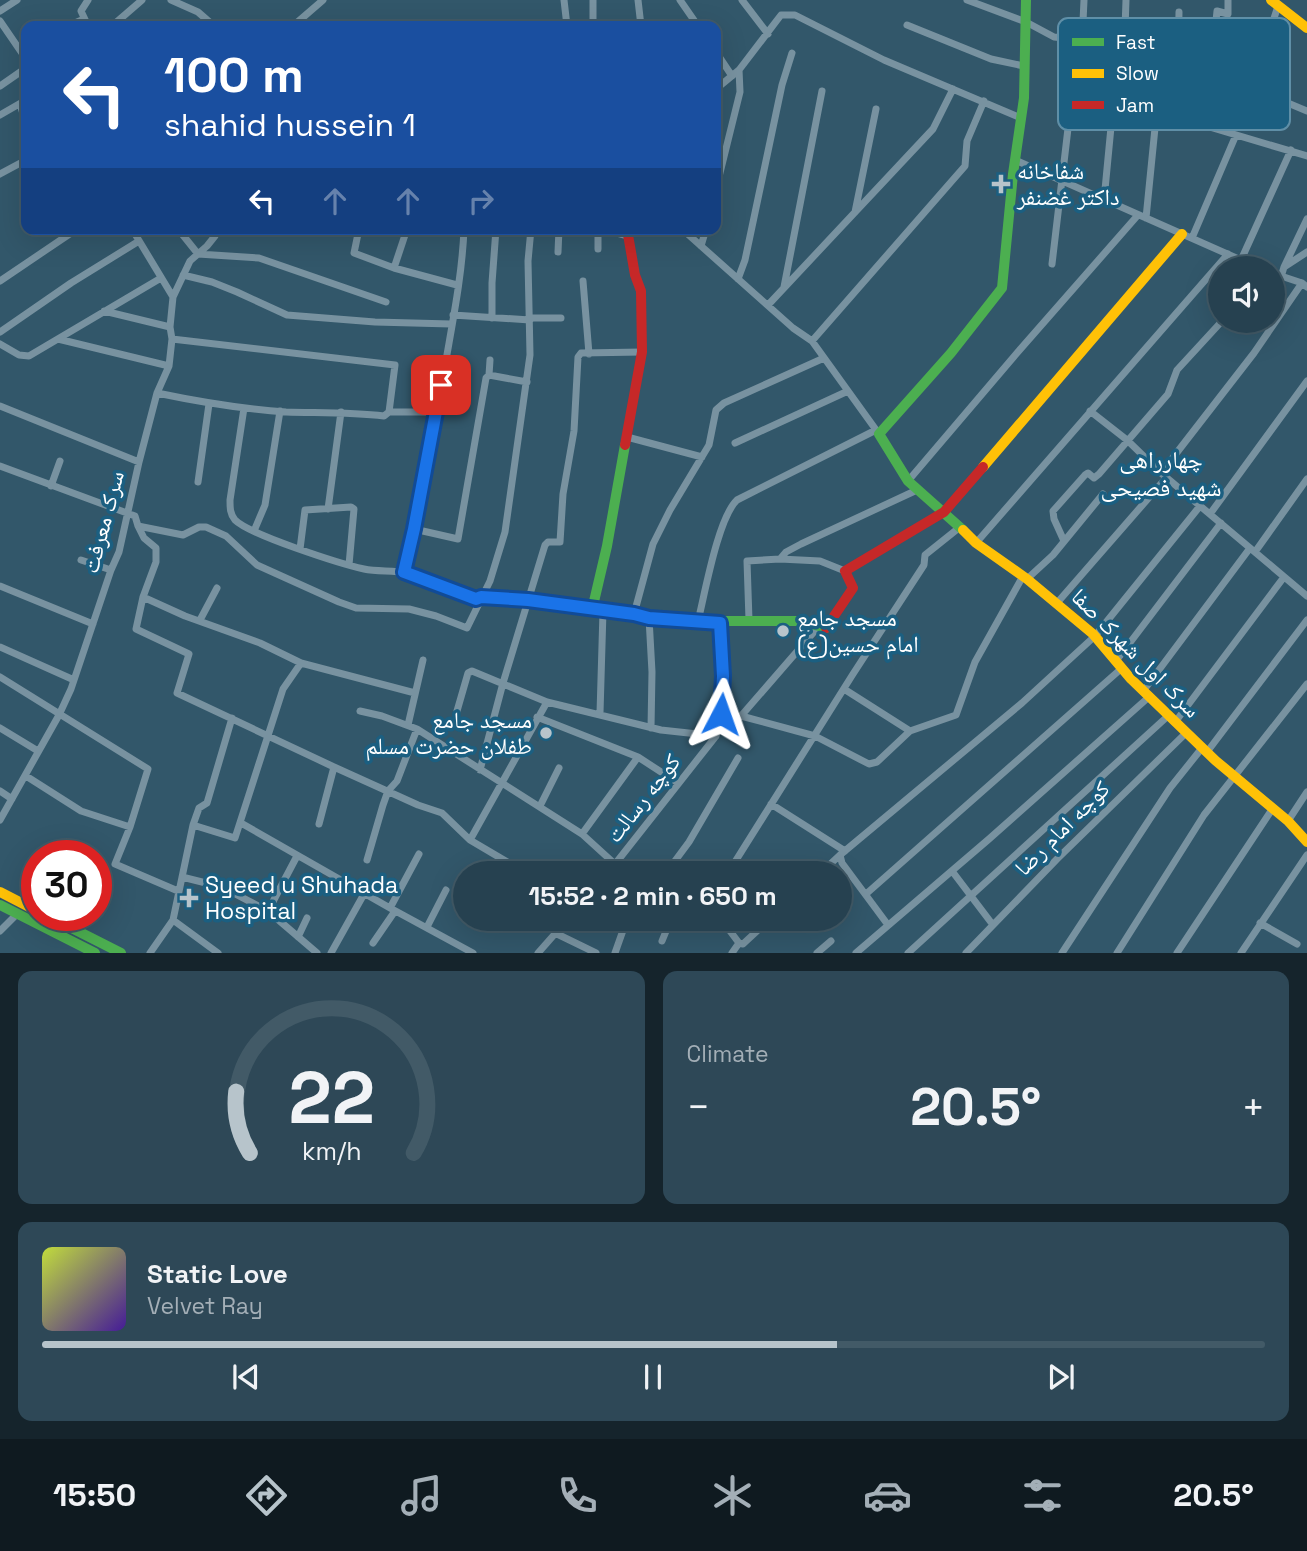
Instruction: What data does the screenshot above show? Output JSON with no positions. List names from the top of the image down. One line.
{"streets":{"street":["سرک معرفت","سرک اول شهرک صفا","کوچه رسالت","کوچه امام رضا"]},"crossings":[["سرک اول شهرک صفا","کوچه امام رضا"]],"districts":["چهارراهی شهید فصیحی"],"places":{"health":["شفاخانه داکتر غضنفر","Syeed u Shuhada Hospital"],"other":["مسجد جامع امام حسین(ع)","مسجد جامع طفلان حضرت مسلم"]},"legend":["Fast","Slow","Jam"],"page":{"turn":["100 m","shahid hussein 1"],"limit":"30","trip":"15:52 · 2 min · 650 m","tile":"Climate","heat":["−","20.5°","+"],"song":["Static Love","Velvet Ray"],"tabs":["15:50","20.5°"],"gauge":["22","km/h"]}}
